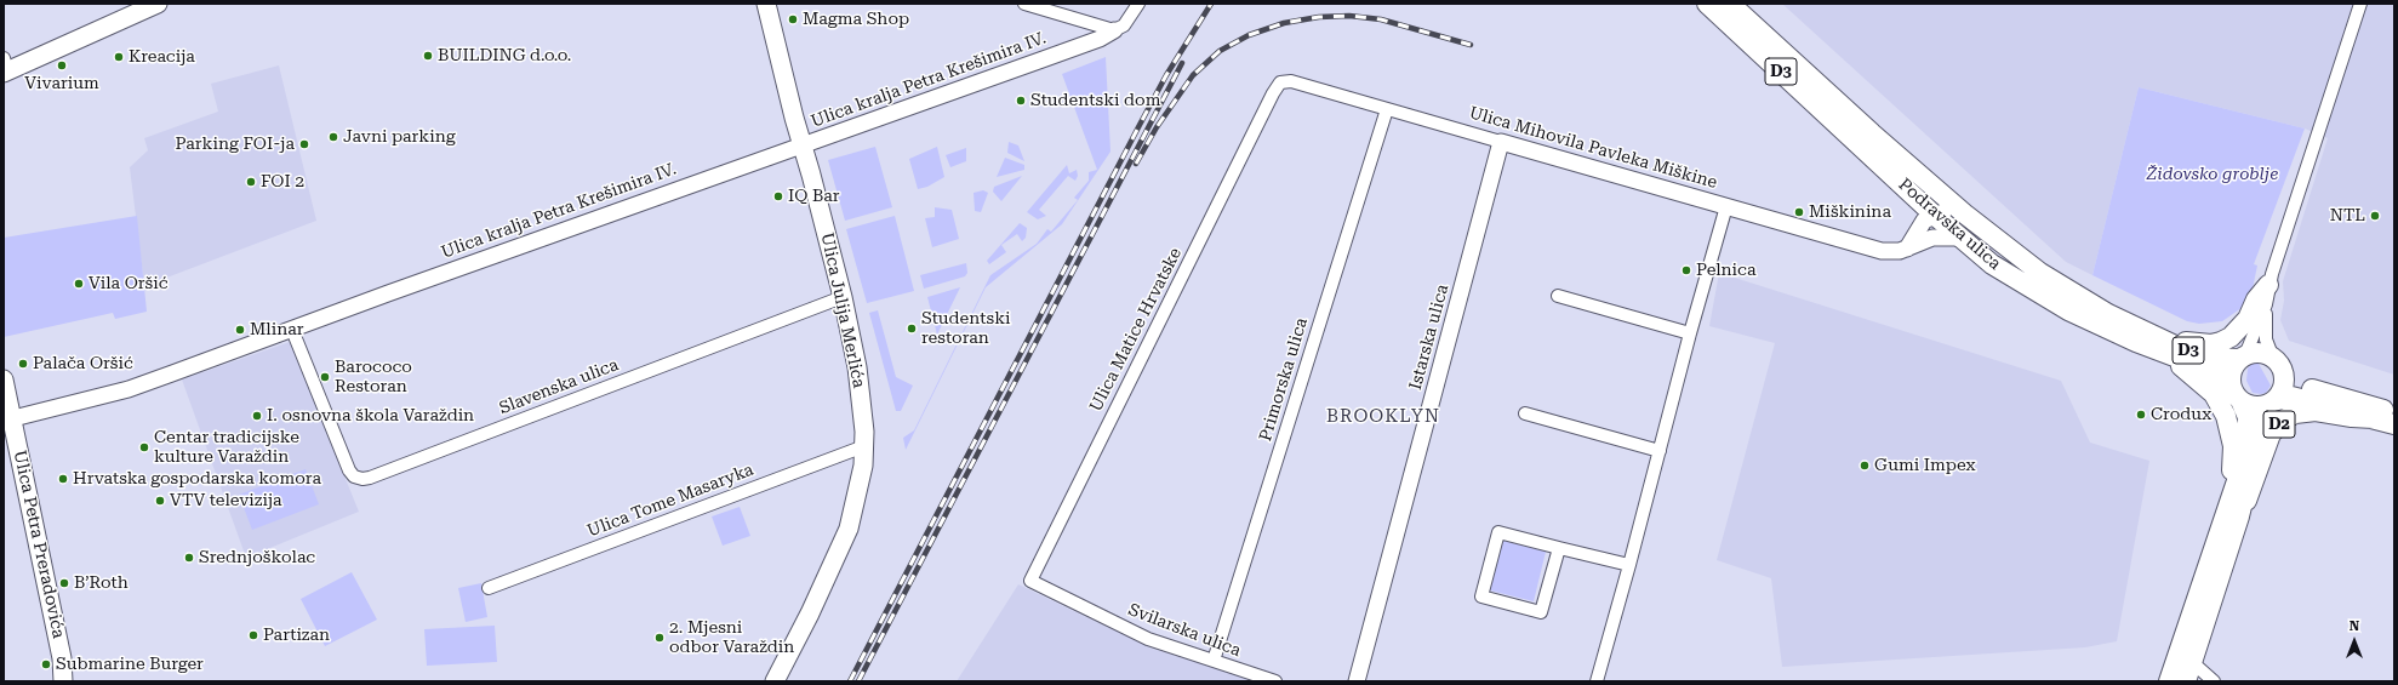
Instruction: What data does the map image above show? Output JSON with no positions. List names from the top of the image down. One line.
{"streets":{"main road":["D3","Podravska ulica","Ulica Julija Merlića","D2","Ulica Petra Preradovića"],"street":["Ulica kralja Petra Krešimira IV.","Ulica Mihovila Pavleka Miškine","Ulica Matice Hrvatske","Istarska ulica","Primorska ulica","Slavenska ulica","Ulica Tome Masaryka","Svilarska ulica"]},"crossings":[["Ulica kralja Petra Krešimira IV.","Ulica Julija Merlića"],["Ulica kralja Petra Krešimira IV.","Slavenska ulica"],["Ulica kralja Petra Krešimira IV.","Ulica Petra Preradovića"],["Ulica Mihovila Pavleka Miškine","Podravska ulica"],["Ulica Mihovila Pavleka Miškine","Ulica Matice Hrvatske"],["Ulica Mihovila Pavleka Miškine","Istarska ulica"],["Ulica Mihovila Pavleka Miškine","Primorska ulica"],["Podravska ulica","D2"],["Ulica Julija Merlića","Slavenska ulica"],["Ulica Julija Merlića","Ulica Tome Masaryka"],["Ulica Matice Hrvatske","Svilarska ulica"],["Primorska ulica","Svilarska ulica"]],"districts":["BROOKLYN"],"parks":["Židovsko groblje"],"places":["Magma Shop","BUILDING d.o.o.","Kreacija","Vivarium","Studentski dom","Javni parking","Parking FOI-ja","FOI 2","IQ Bar","Miškinina","NTL","Pelnica","Vila Oršić","Studentski restoran","Mlinar","Palača Oršić","Barococo Restoran","Crodux","I. osnovna škola Varaždin","Centar tradicijske kulture Varaždin","Gumi Impex","Hrvatska gospodarska komora","VTV televizija","Srednjoškolac","B’Roth","Partizan","2. Mjesni odbor Varaždin","Submarine Burger"],"north":"top"}
